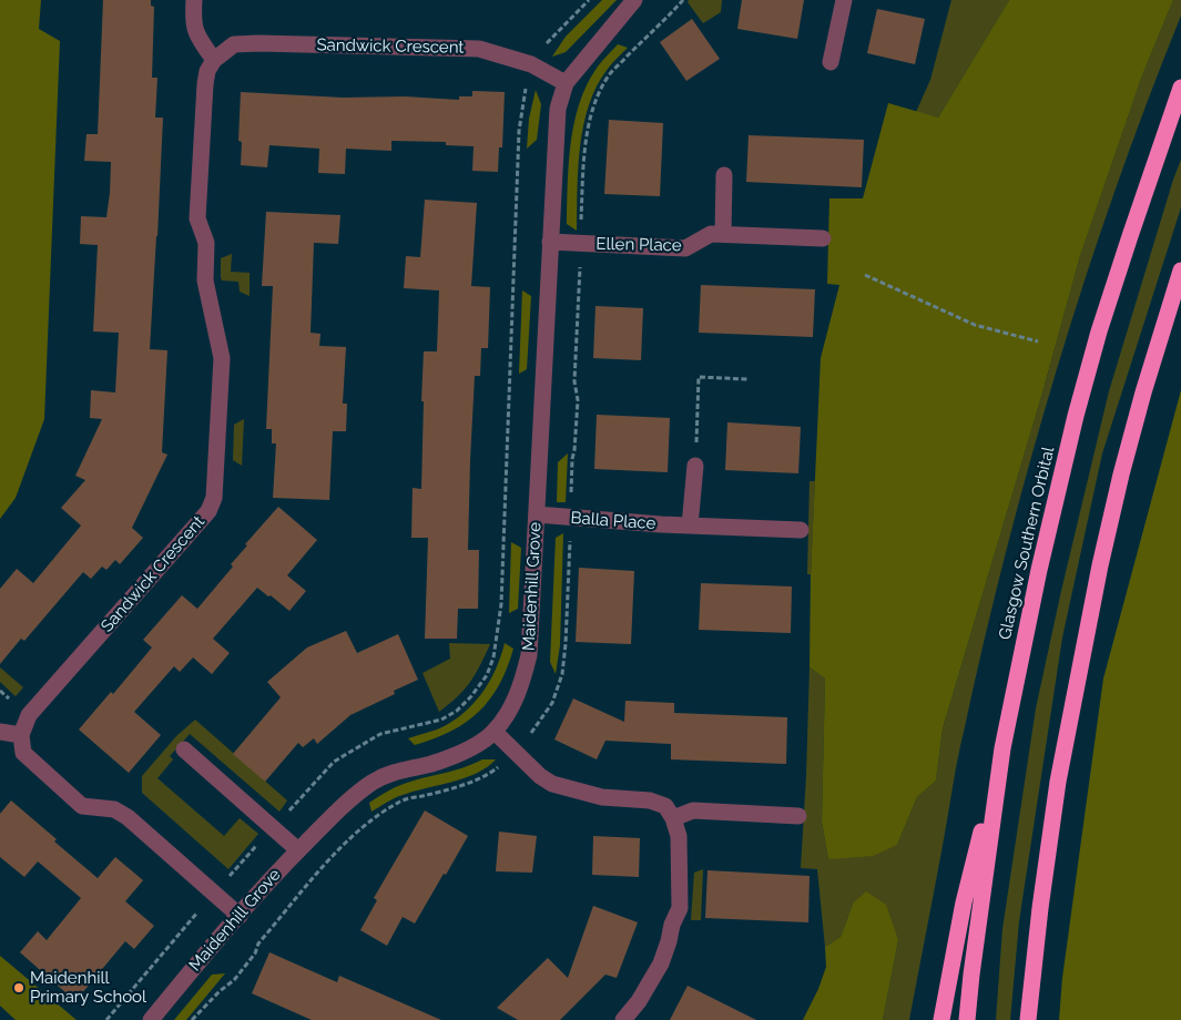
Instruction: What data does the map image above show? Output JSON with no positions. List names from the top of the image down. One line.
{"streets":{"highway":["Glasgow Southern Orbital"],"street":["Sandwick Crescent","Ellen Place","Balla Place","Maidenhill Grove"]},"crossings":[["Sandwick Crescent","Maidenhill Grove"],["Ellen Place","Maidenhill Grove"],["Balla Place","Maidenhill Grove"]],"places":["Maidenhill Primary School"]}
